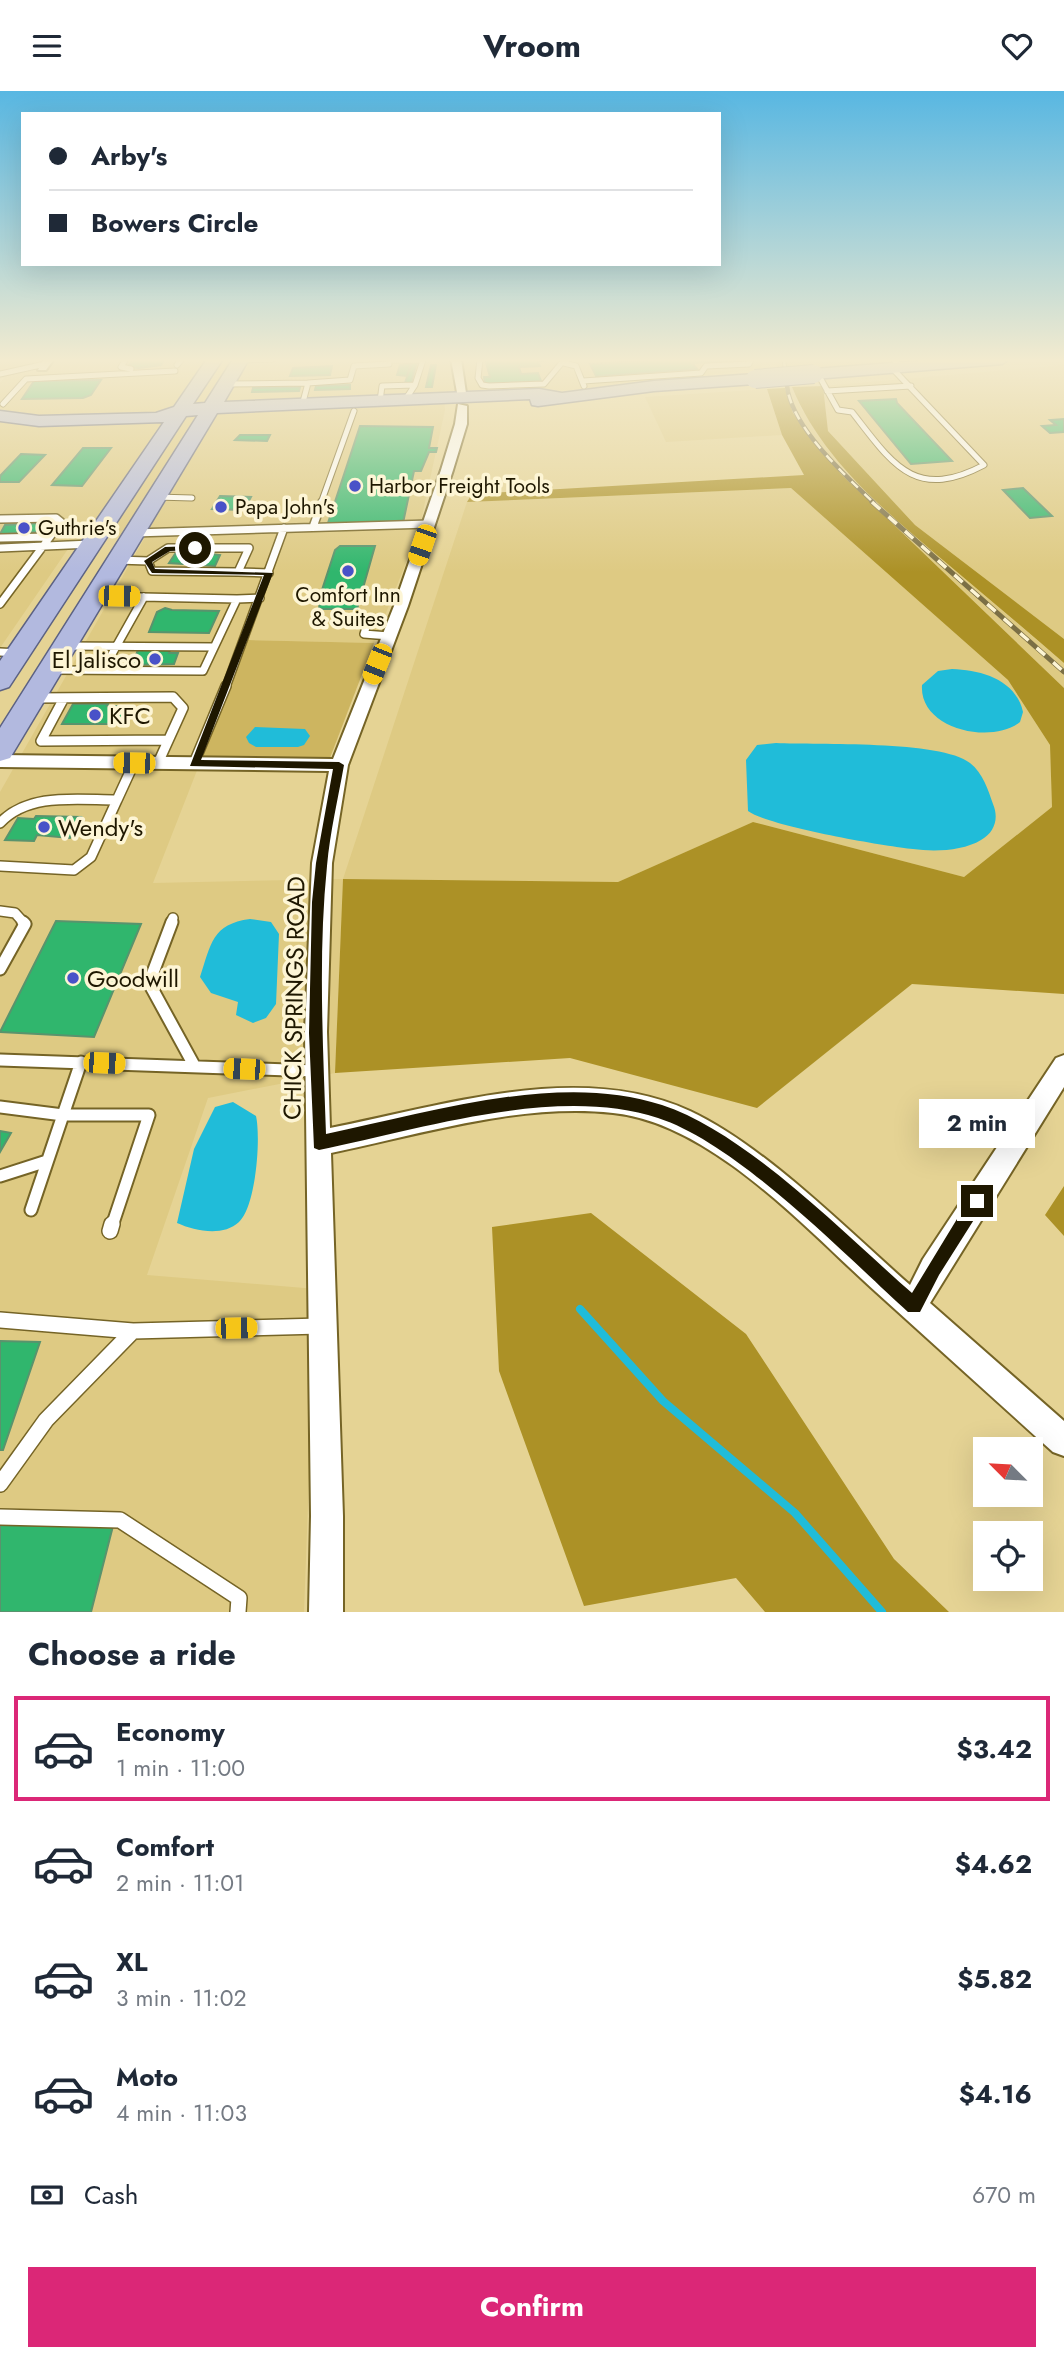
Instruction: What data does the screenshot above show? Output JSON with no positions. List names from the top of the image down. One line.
{"streets":{"street":["CHICK SPRINGS ROAD"]},"places":["Harbor Freight Tools","Papa John's","Guthrie's","Comfort Inn & Suites","El Jalisco","KFC","Wendy's","Goodwill"],"north":"top left","page":{"header":"Vroom","banner":["Arby's","Bowers Circle"],"bubble":"2 min","heading":"Choose a ride","list":[{"name":"Economy","note":"1 min · 11:00","value":"$3.42"},{"name":"Comfort","note":"2 min · 11:01","value":"$4.62"},{"name":"XL","note":"3 min · 11:02","value":"$5.82"},{"name":"Moto","note":"4 min · 11:03","value":"$4.16"}],"pay":["Cash","670 m"],"buttons":"Confirm"}}
